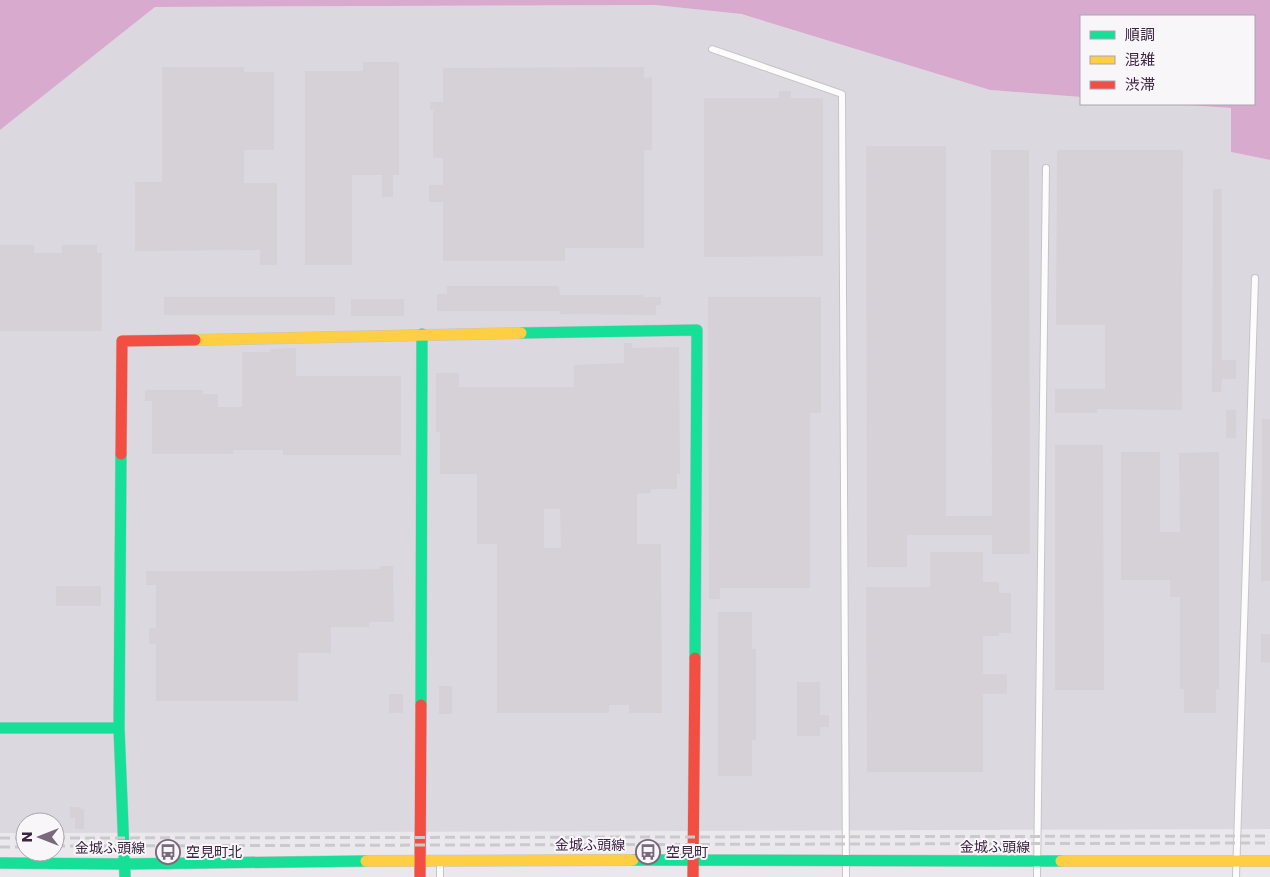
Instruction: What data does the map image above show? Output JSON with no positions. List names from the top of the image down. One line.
{"streets":{"street":["金城ふ頭線"]},"places":{"bus stop":["空見町北","空見町"]},"legend":["順調","混雑","渋滞"],"north":"left"}
